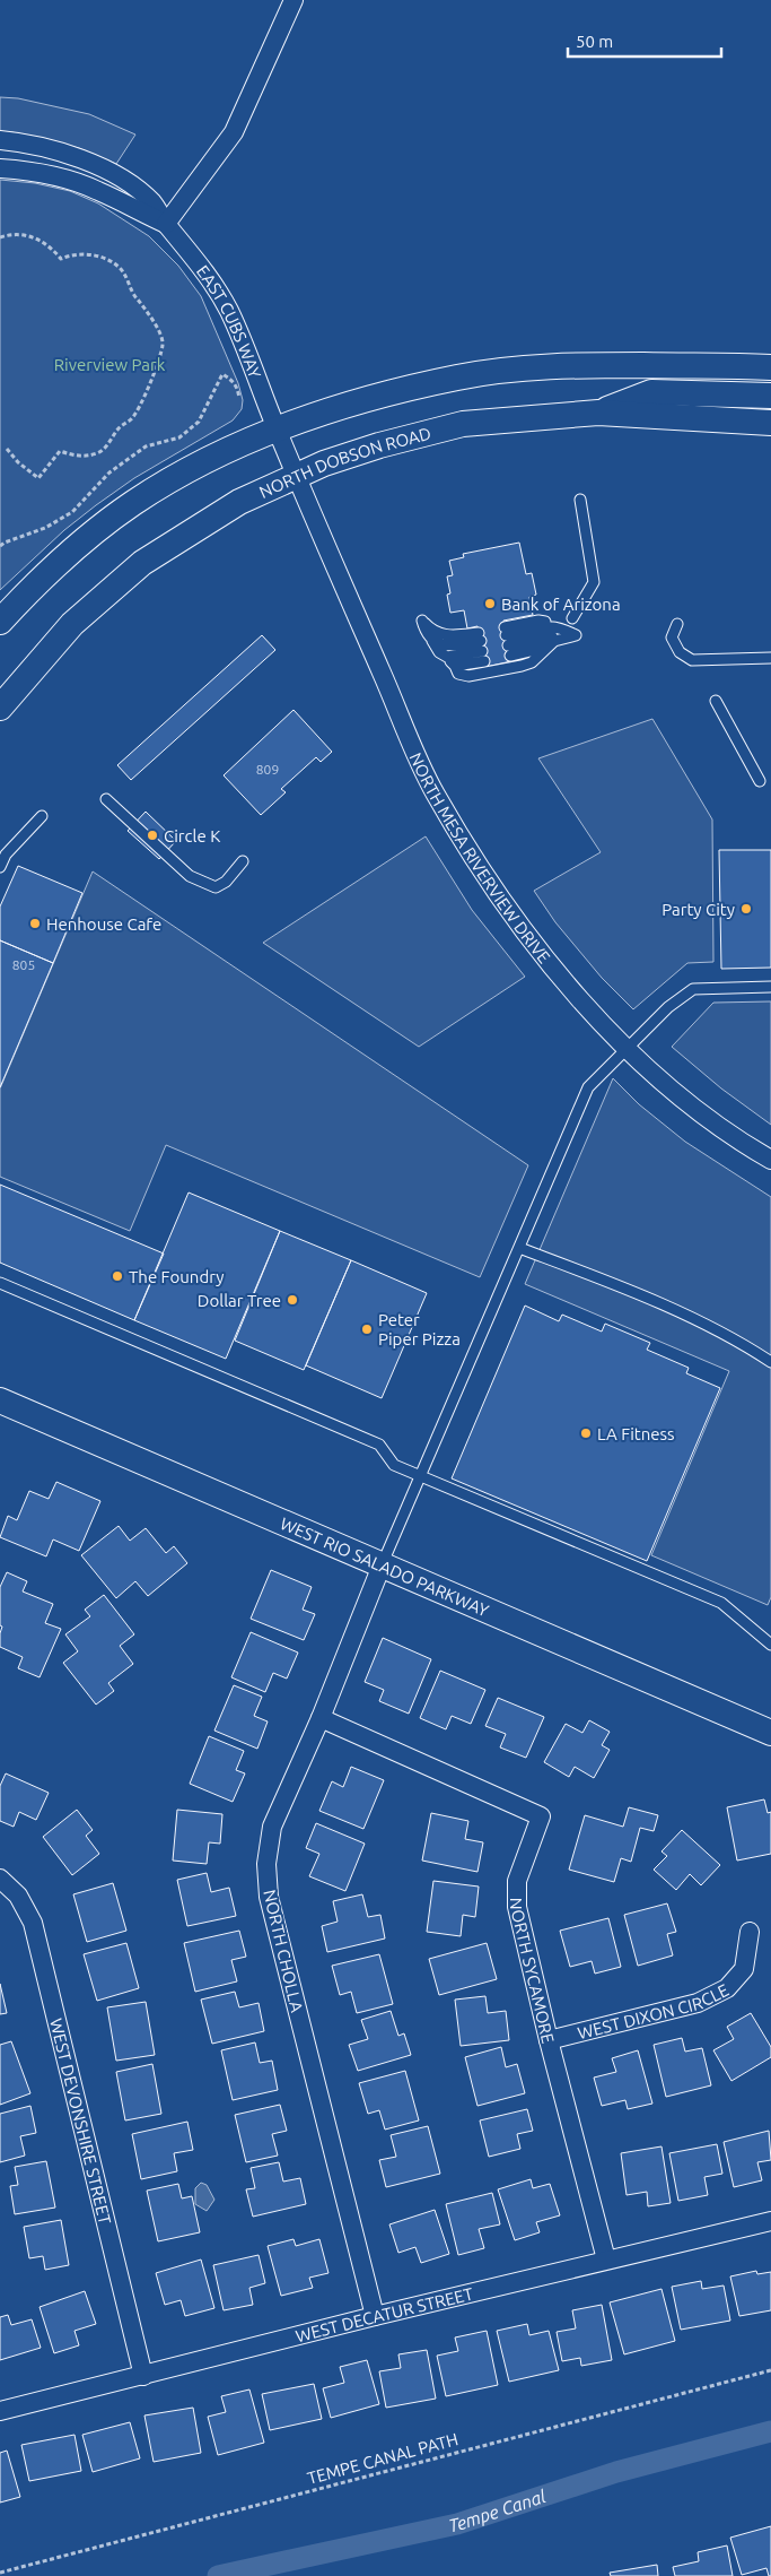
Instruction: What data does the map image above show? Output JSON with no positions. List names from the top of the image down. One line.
{"streets":{"main road":["NORTH DOBSON ROAD","WEST RIO SALADO PARKWAY"],"street":["EAST CUBS WAY","NORTH MESA RIVERVIEW DRIVE","NORTH CHOLLA","NORTH SYCAMORE","WEST DIXON CIRCLE","WEST DEVONSHIRE STREET","WEST DECATUR STREET"],"path":["TEMPE CANAL PATH"]},"crossings":[["EAST CUBS WAY","NORTH DOBSON ROAD"],["EAST CUBS WAY","NORTH MESA RIVERVIEW DRIVE"],["NORTH DOBSON ROAD","NORTH MESA RIVERVIEW DRIVE"],["WEST RIO SALADO PARKWAY","NORTH CHOLLA"],["NORTH CHOLLA","NORTH SYCAMORE"],["NORTH CHOLLA","WEST DECATUR STREET"],["NORTH SYCAMORE","WEST DIXON CIRCLE"],["NORTH SYCAMORE","WEST DECATUR STREET"],["WEST DEVONSHIRE STREET","WEST DECATUR STREET"]],"water":["Tempe Canal"],"parks":["Riverview Park"],"places":["Bank of Arizona","Circle K","Party City","Henhouse Cafe","The Foundry","Dollar Tree","Peter Piper Pizza","LA Fitness"],"house_numbers":["809","805"],"scale_bar":"50 m"}
